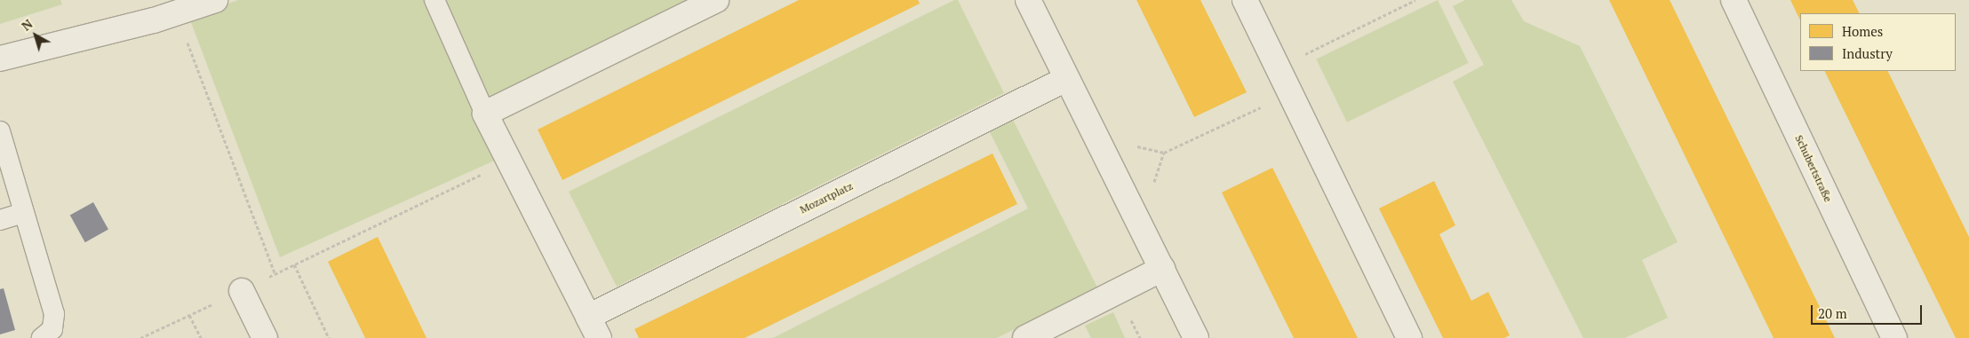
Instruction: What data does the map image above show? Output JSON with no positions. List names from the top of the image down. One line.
{"streets":{"street":["Schubertstraße","Mozartplatz"]},"legend":["Homes","Industry"],"scale_bar":"20 m","north":"top left"}
